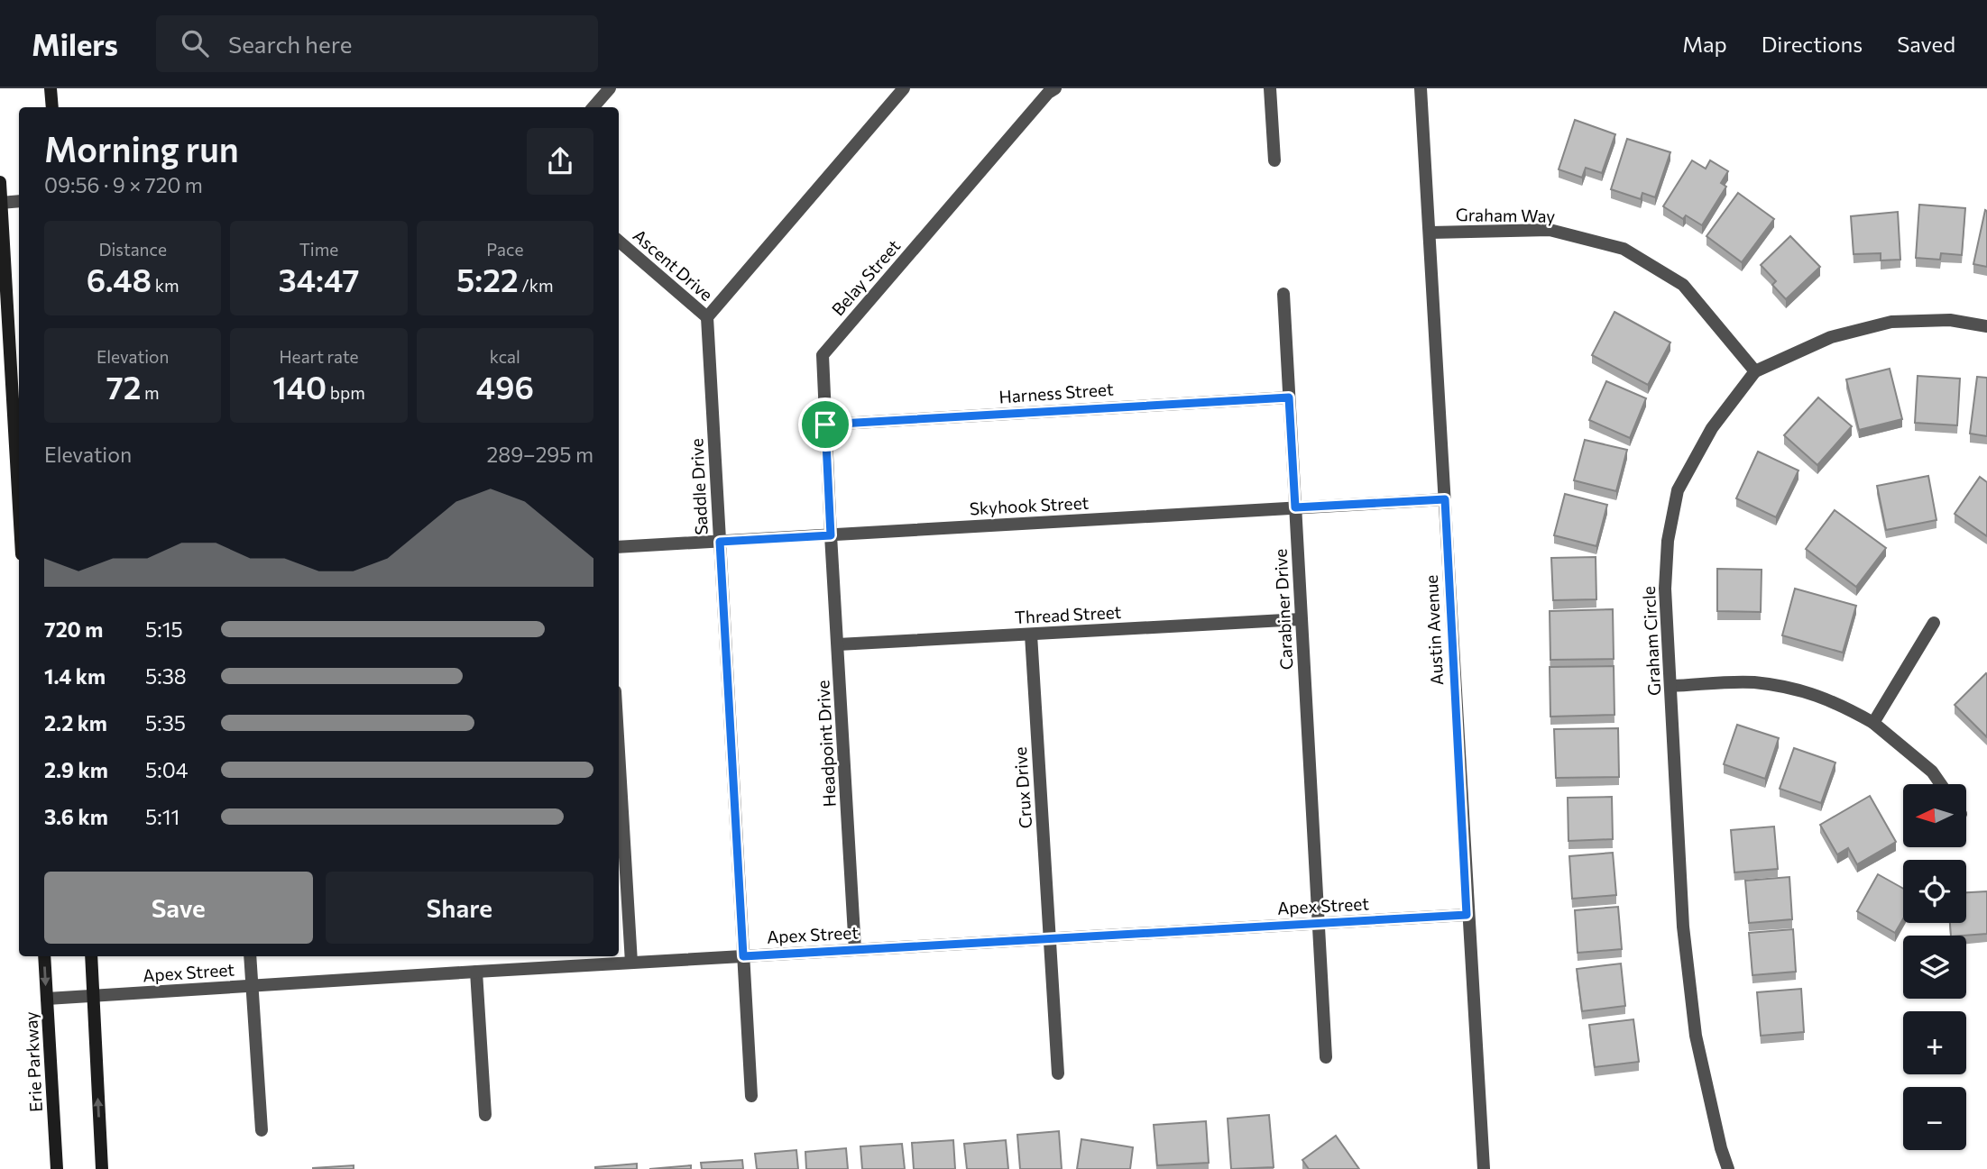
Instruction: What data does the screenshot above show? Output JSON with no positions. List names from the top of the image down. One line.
{"streets":{"main road":["Erie Parkway"],"street":["Graham Way","Ascent Drive","Belay Street","Harness Street","Saddle Drive","Skyhook Street","Carabiner Drive","Thread Street","Austin Avenue","Graham Circle","Headpoint Drive","Crux Drive","Apex Street"]},"crossings":[["Graham Way","Austin Avenue"],["Graham Way","Graham Circle"],["Ascent Drive","Saddle Drive"],["Belay Street","Harness Street"],["Belay Street","Skyhook Street"],["Belay Street","Headpoint Drive"],["Harness Street","Carabiner Drive"],["Saddle Drive","Skyhook Street"],["Saddle Drive","Apex Street"],["Skyhook Street","Carabiner Drive"],["Skyhook Street","Austin Avenue"],["Skyhook Street","Headpoint Drive"],["Carabiner Drive","Thread Street"],["Carabiner Drive","Apex Street"],["Thread Street","Headpoint Drive"],["Thread Street","Crux Drive"],["Austin Avenue","Apex Street"],["Headpoint Drive","Apex Street"],["Crux Drive","Apex Street"],["Apex Street","Erie Parkway"]],"north":"left","page":{"header":"Milers","search":"Search here","nav":["Map","Directions","Saved"],"heading":["Morning run","09:56 · 9 × 720 m"],"stats":[["Distance","6.48 km"],["Time","34:47"],["Pace","5:22 /km"],["Elevation","72 m"],["Heart rate","140 bpm"],["kcal","496"]],"chart":["Elevation","289–295 m"],"list":[{"name":"720 m","note":"5:15"},{"name":"1.4 km","note":"5:38"},{"name":"2.2 km","note":"5:35"},{"name":"2.9 km","note":"5:04"},{"name":"3.6 km","note":"5:11"}],"map_buttons":["+","−"],"buttons":["Save","Share"]}}
